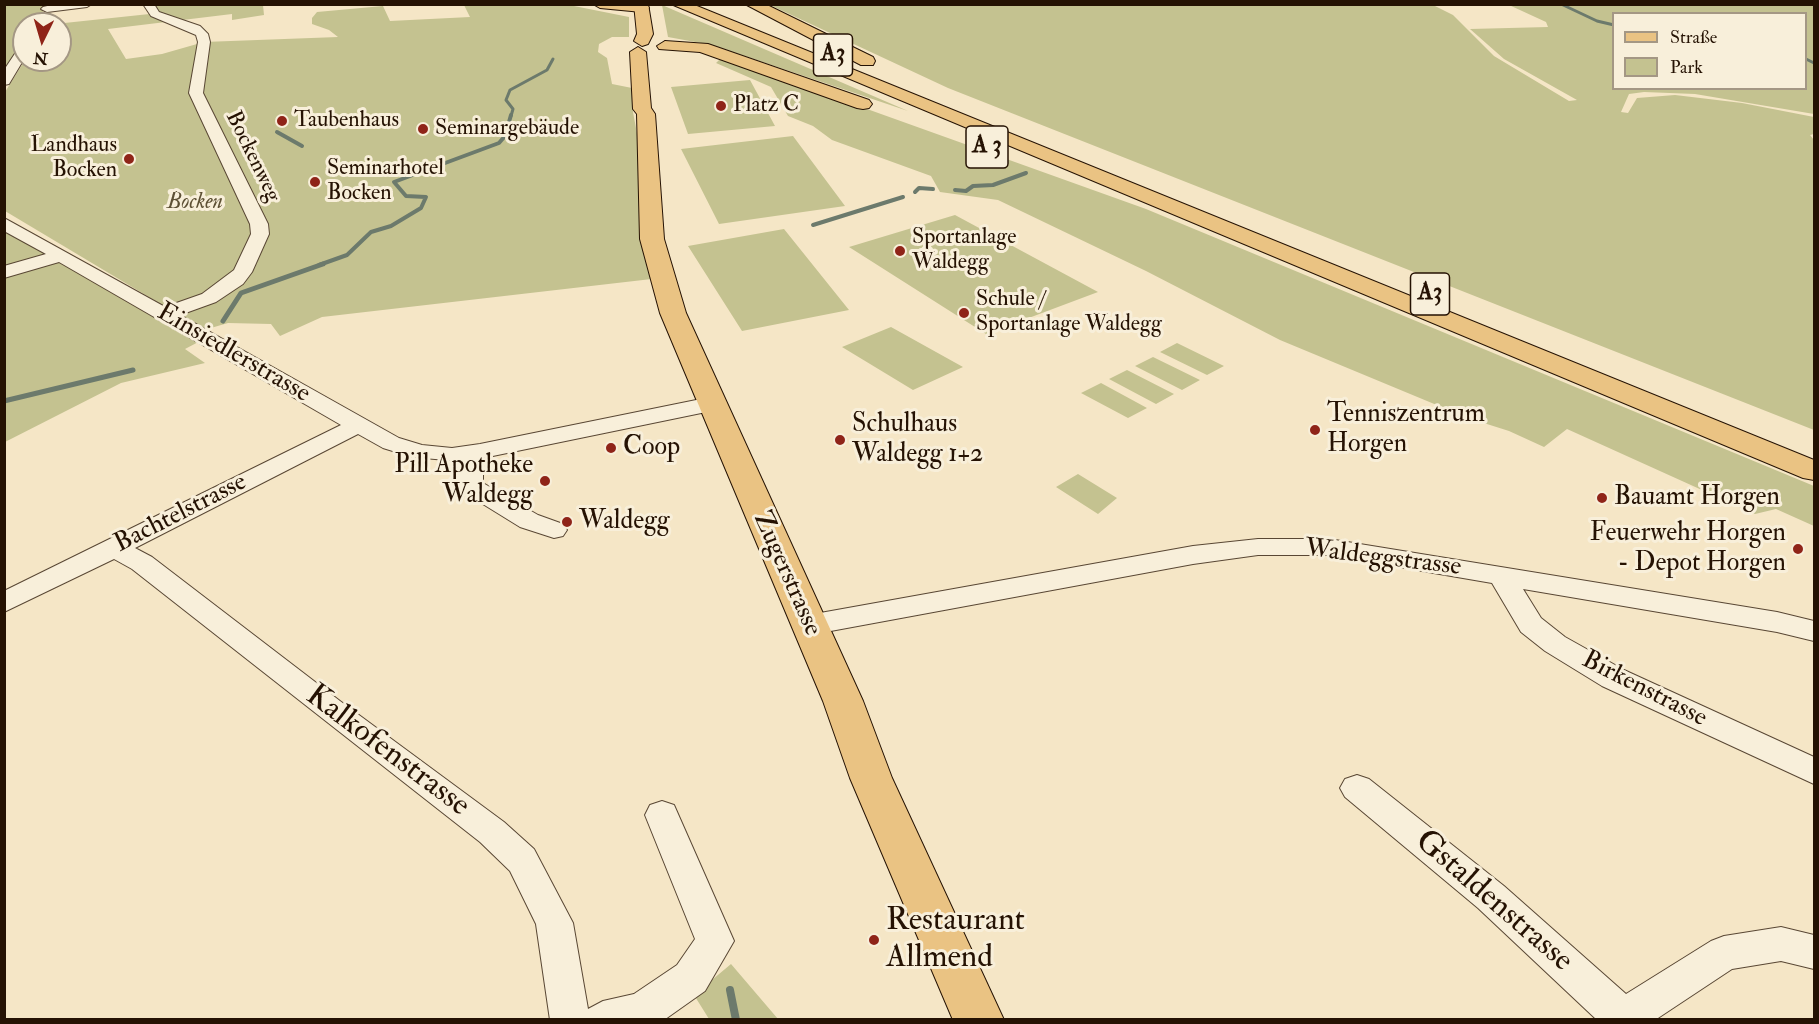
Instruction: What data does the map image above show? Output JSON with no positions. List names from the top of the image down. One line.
{"streets":{"main road":["A3","A 3","Zugerstrasse"],"street":["Bockenweg","Einsiedlerstrasse","Bachtelstrasse","Waldeggstrasse","Birkenstrasse","Kalkofenstrasse","Gstaldenstrasse"]},"crossings":[["A3","A 3"],["Bockenweg","Einsiedlerstrasse"],["Einsiedlerstrasse","Bachtelstrasse"],["Einsiedlerstrasse","Zugerstrasse"],["Bachtelstrasse","Kalkofenstrasse"],["Waldeggstrasse","Zugerstrasse"],["Waldeggstrasse","Birkenstrasse"]],"parks":["Bocken"],"places":["Platz C","Taubenhaus","Seminargebäude","Landhaus Bocken","Seminarhotel Bocken","Sportanlage Waldegg","Schule / Sportanlage Waldegg","Tenniszentrum Horgen","Schulhaus Waldegg 1+2","Coop","Pill Apotheke Waldegg","Bauamt Horgen","Waldegg","Feuerwehr Horgen - Depot Horgen","Restaurant Allmend"],"legend":["Straße","Park"],"north":"bottom"}
